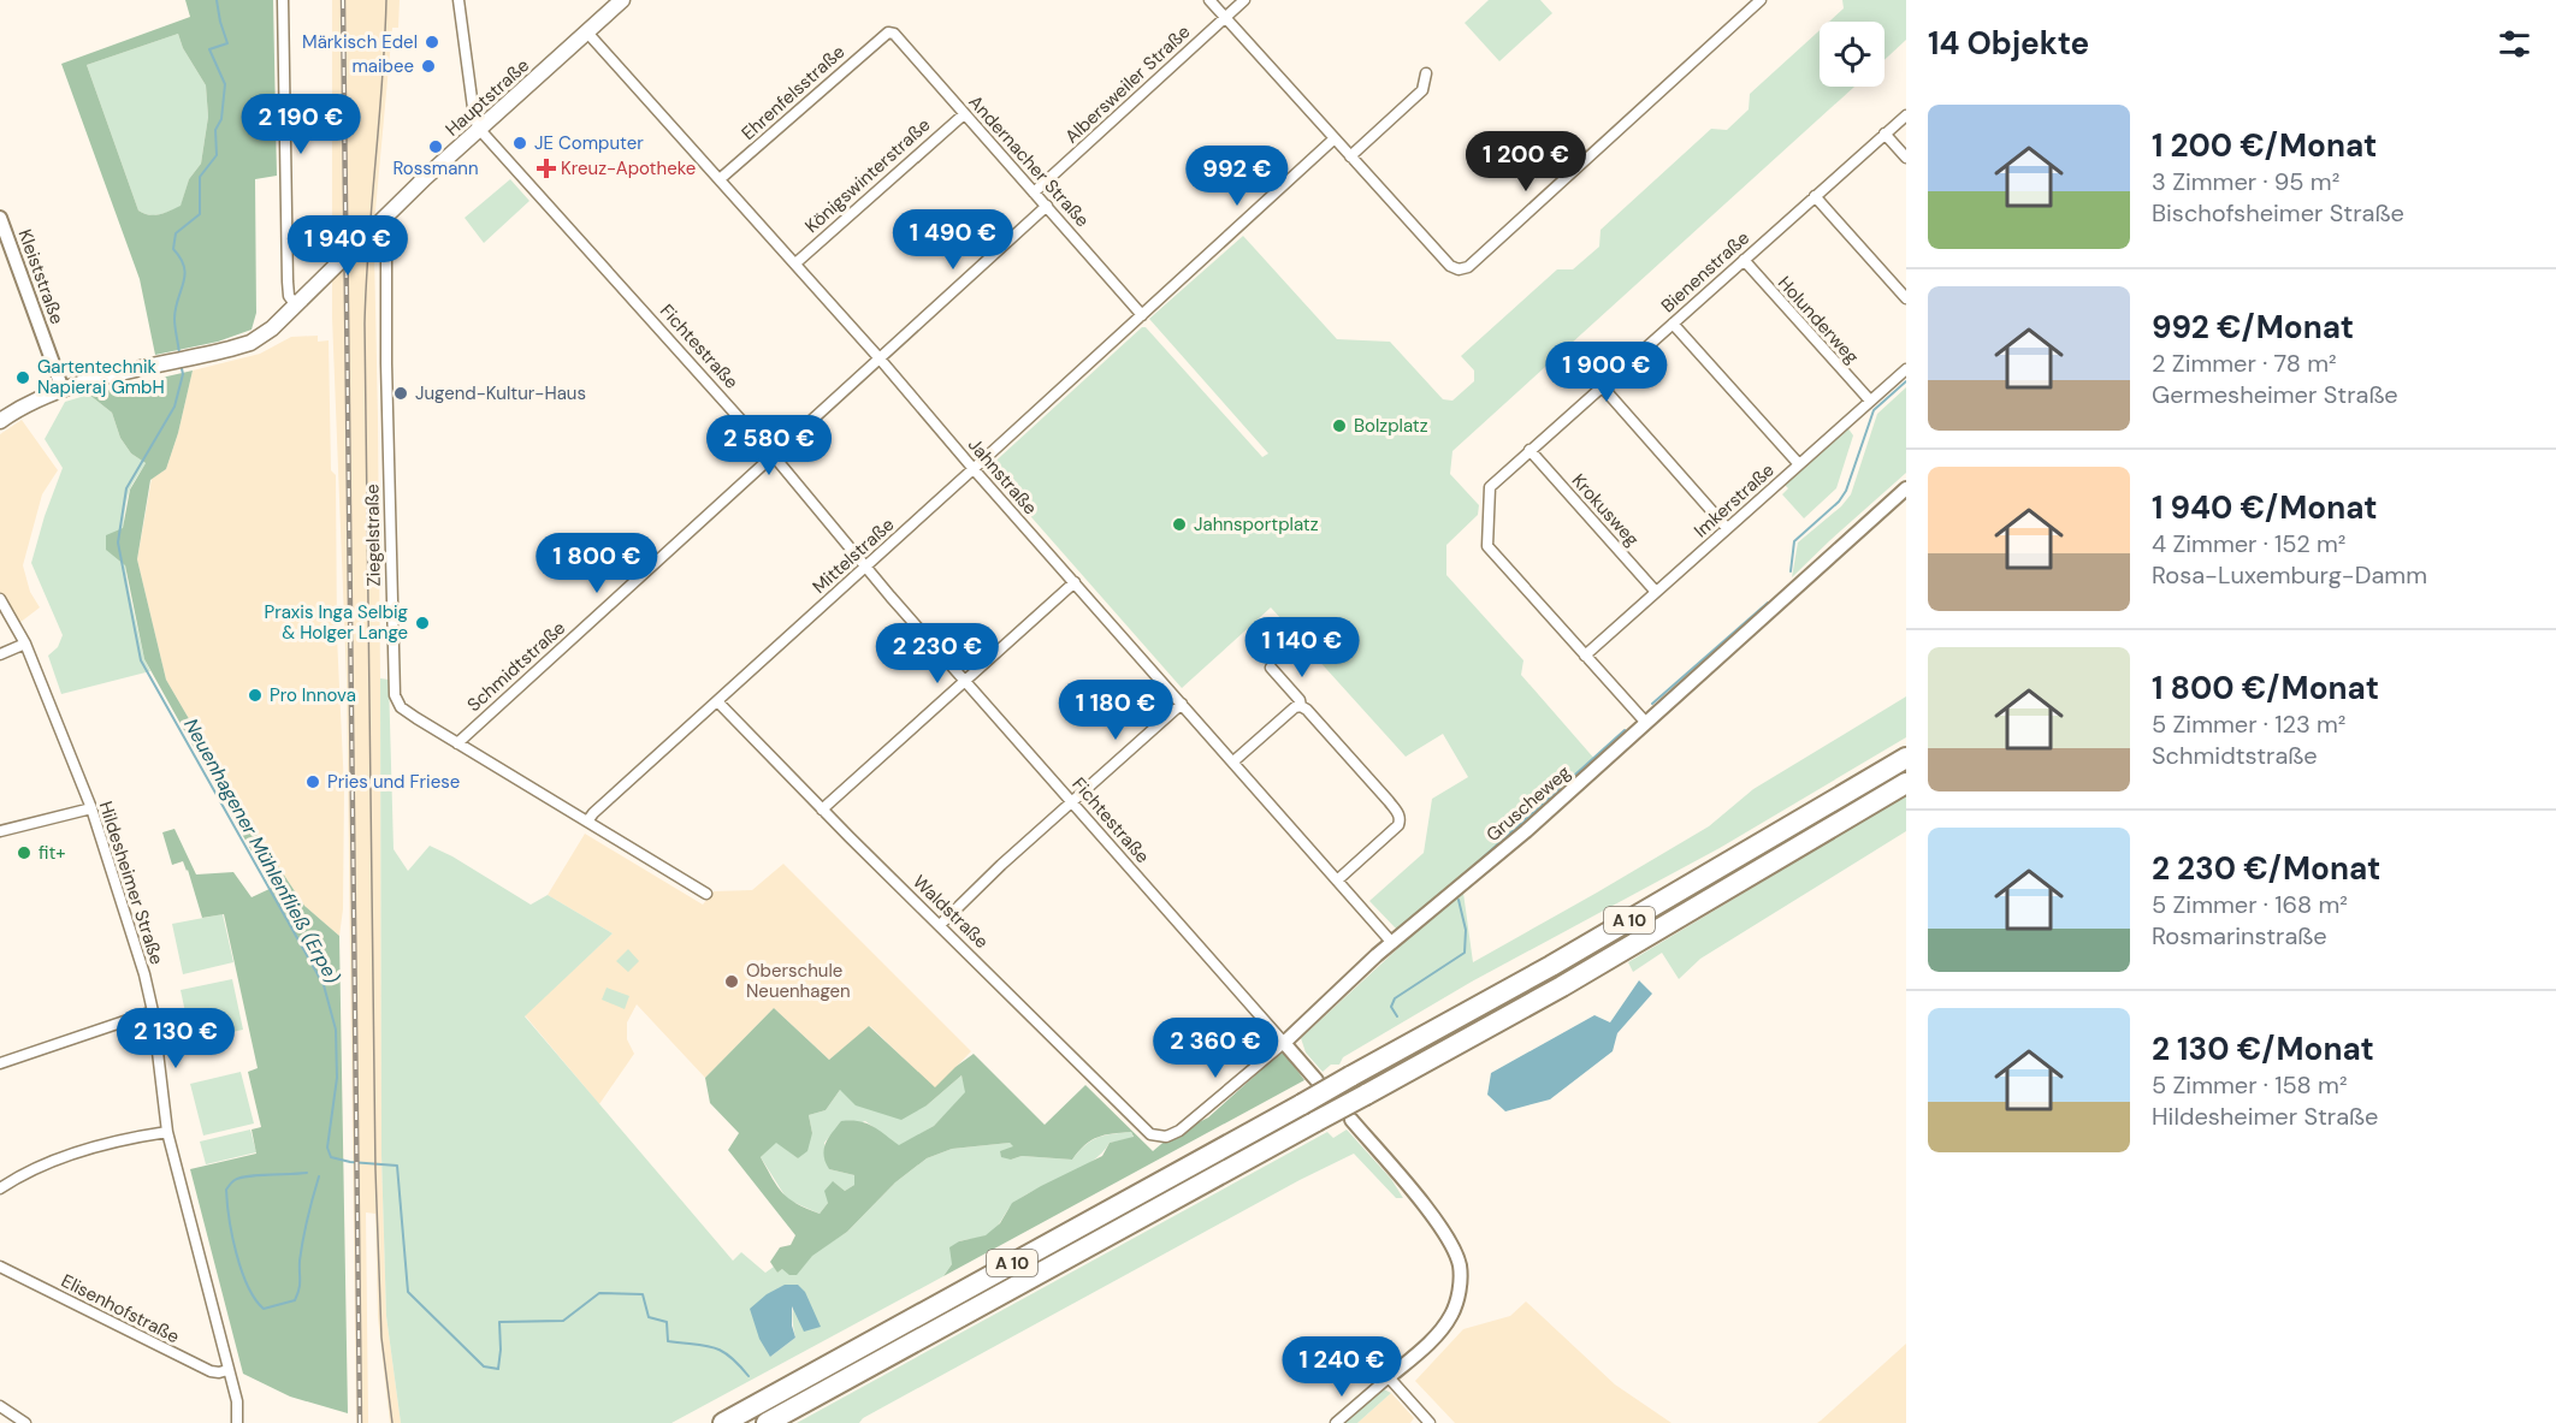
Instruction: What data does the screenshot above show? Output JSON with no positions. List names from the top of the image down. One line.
{"streets":{"highway":["A 10"],"main road":["Hauptstraße"],"street":["Albersweiler Straße","Ehrenfelsstraße","Andernacher Straße","Königswinterstraße","Bienenstraße","Kleiststraße","Holunderweg","Fichtestraße","Jahnstraße","Imkerstraße","Krokusweg","Ziegelstraße","Mittelstraße","Schmidtstraße","Gruscheweg","Hildesheimer Straße","Waldstraße","Elisenhofstraße"]},"crossings":[["Albersweiler Straße","Andernacher Straße"],["Ehrenfelsstraße","Andernacher Straße"],["Ehrenfelsstraße","Jahnstraße"],["Hauptstraße","Kleiststraße"],["Hauptstraße","Fichtestraße"],["Hauptstraße","Jahnstraße"],["Hauptstraße","Ziegelstraße"],["Andernacher Straße","Königswinterstraße"],["Andernacher Straße","Mittelstraße"],["Andernacher Straße","Schmidtstraße"],["Königswinterstraße","Jahnstraße"],["Bienenstraße","Holunderweg"],["Bienenstraße","Imkerstraße"],["Bienenstraße","Krokusweg"],["Bienenstraße","Gruscheweg"],["Holunderweg","Imkerstraße"],["Fichtestraße","Mittelstraße"],["Fichtestraße","Schmidtstraße"],["Fichtestraße","Gruscheweg"],["Jahnstraße","Mittelstraße"],["Jahnstraße","Schmidtstraße"],["Jahnstraße","Gruscheweg"],["Imkerstraße","Krokusweg"],["Ziegelstraße","Mittelstraße"],["Ziegelstraße","Schmidtstraße"],["Mittelstraße","Waldstraße"],["Gruscheweg","Waldstraße"],["Hildesheimer Straße","Elisenhofstraße"]],"water":["Neuenhagener Mühlenfließ (Erpe)"],"places":{"other":["Märkisch Edel","maibee","JE Computer","Rossmann","Gartentechnik Napieraj GmbH","Jugend-Kultur-Haus","Bolzplatz","Jahnsportplatz","Praxis Inga Selbig & Holger Lange","Pro Innova","Pries und Friese","fit+","Oberschule Neuenhagen"],"health":["Kreuz-Apotheke"]},"page":{"heading":"14 Objekte","list":[{"name":"1 200 €/Monat","note":"3 Zimmer · 95 m² · Bischofsheimer Straße"},{"name":"992 €/Monat","note":"2 Zimmer · 78 m² · Germesheimer Straße"},{"name":"1 940 €/Monat","note":"4 Zimmer · 152 m² · Rosa-Luxemburg-Damm"},{"name":"1 800 €/Monat","note":"5 Zimmer · 123 m² · Schmidtstraße"},{"name":"2 230 €/Monat","note":"5 Zimmer · 168 m² · Rosmarinstraße"},{"name":"2 130 €/Monat","note":"5 Zimmer · 158 m² · Hildesheimer Straße"}],"price":["2 190 €","1 200 €","992 €","1 490 €","1 940 €","1 900 €","2 580 €","1 800 €","1 140 €","2 230 €","1 180 €","2 130 €","2 360 €","1 240 €"]}}
